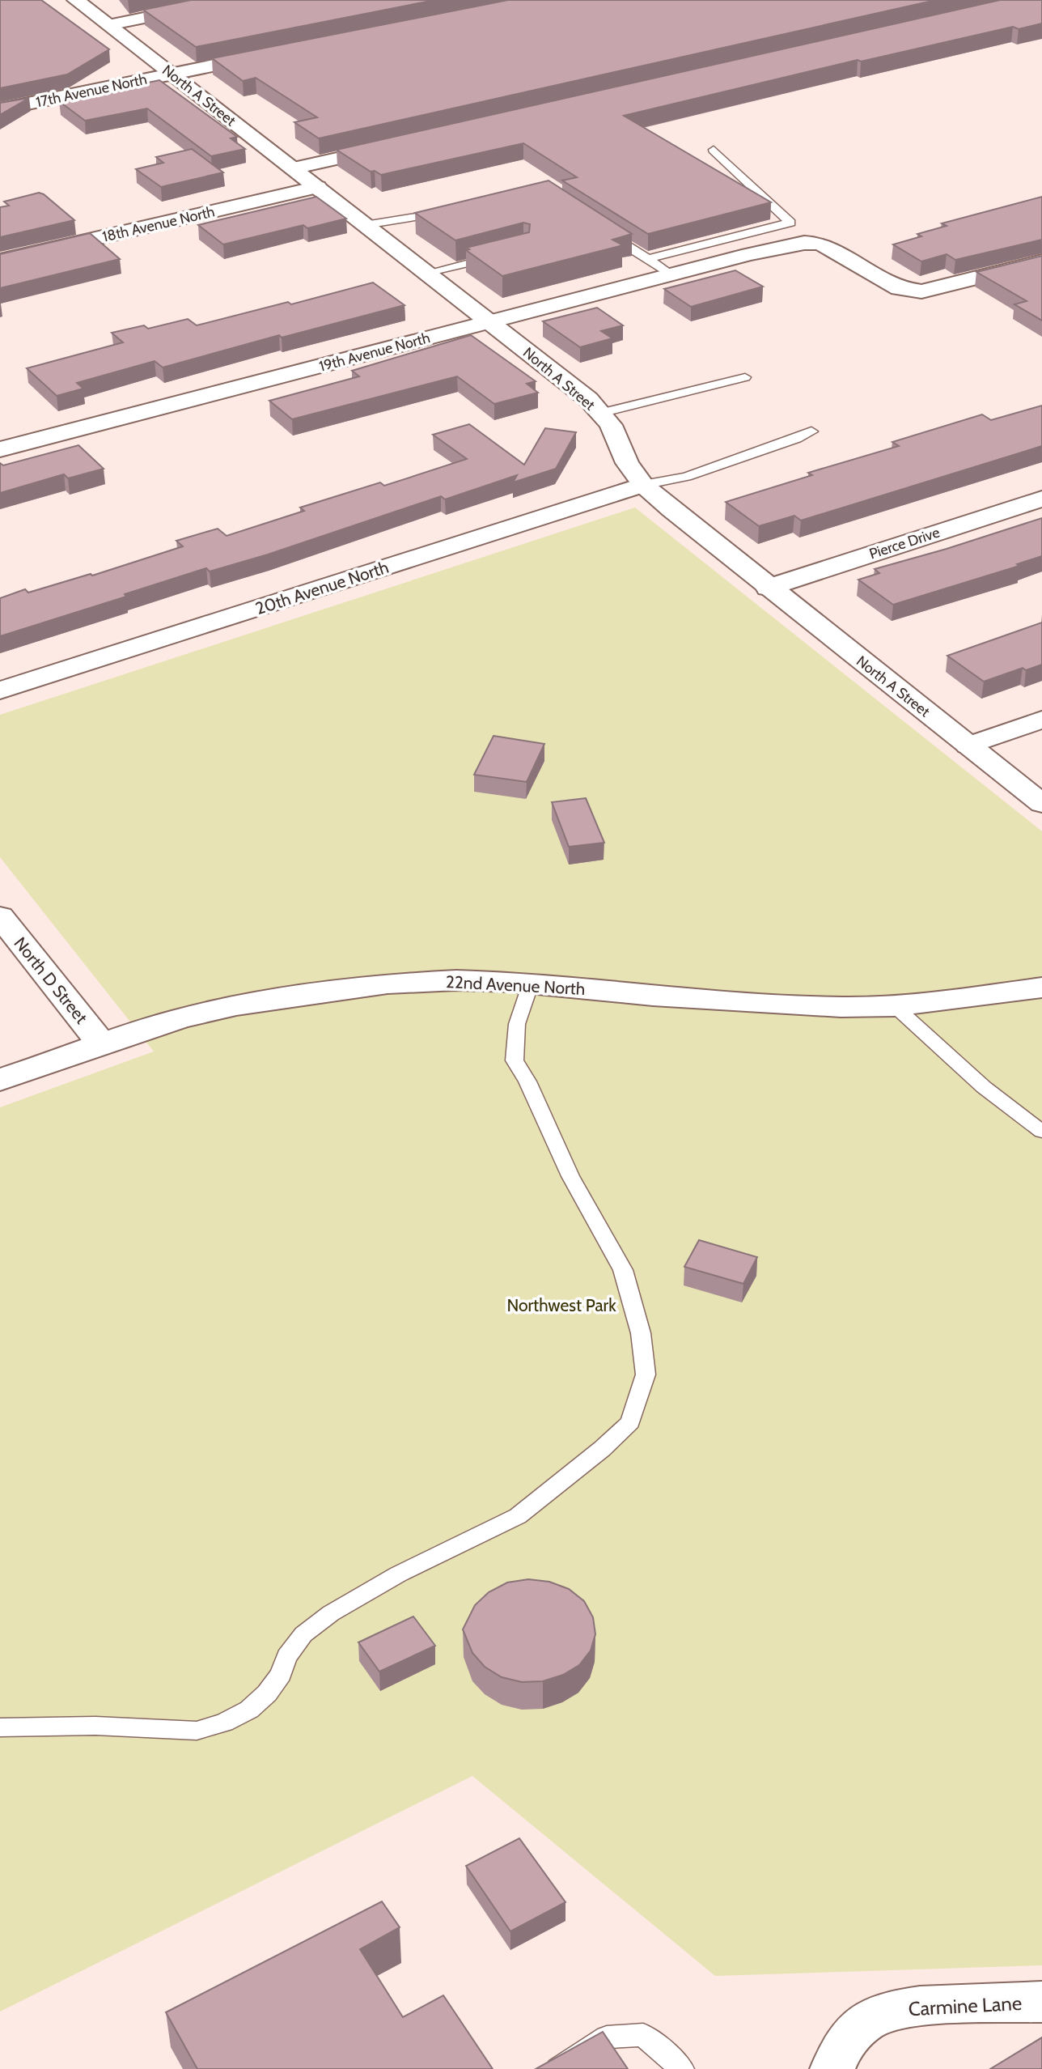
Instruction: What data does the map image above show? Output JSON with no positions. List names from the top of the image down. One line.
{"streets":{"street":["17th Avenue North","North A Street","18th Avenue North","19th Avenue North","Pierce Drive","20th Avenue North","North D Street","22nd Avenue North","Carmine Lane"]},"crossings":[["17th Avenue North","North A Street"],["North A Street","18th Avenue North"],["North A Street","19th Avenue North"],["North A Street","Pierce Drive"],["North A Street","20th Avenue North"],["North D Street","22nd Avenue North"]],"parks":["Northwest Park"]}
